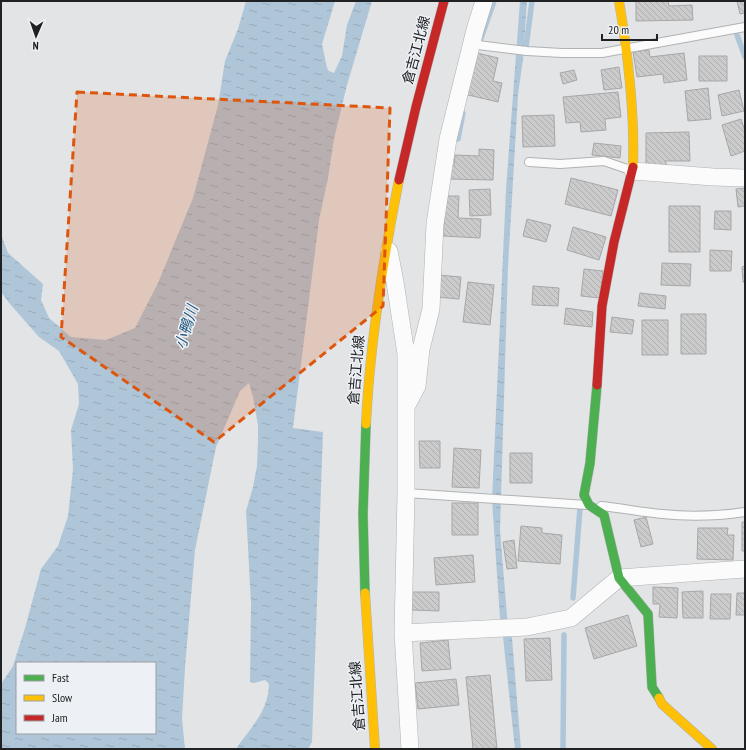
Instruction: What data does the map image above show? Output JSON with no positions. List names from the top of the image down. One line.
{"streets":{"street":["倉吉江北線"]},"water":["小鴨川"],"legend":["Fast","Slow","Jam"],"scale_bar":"20 m","north":"bottom"}
